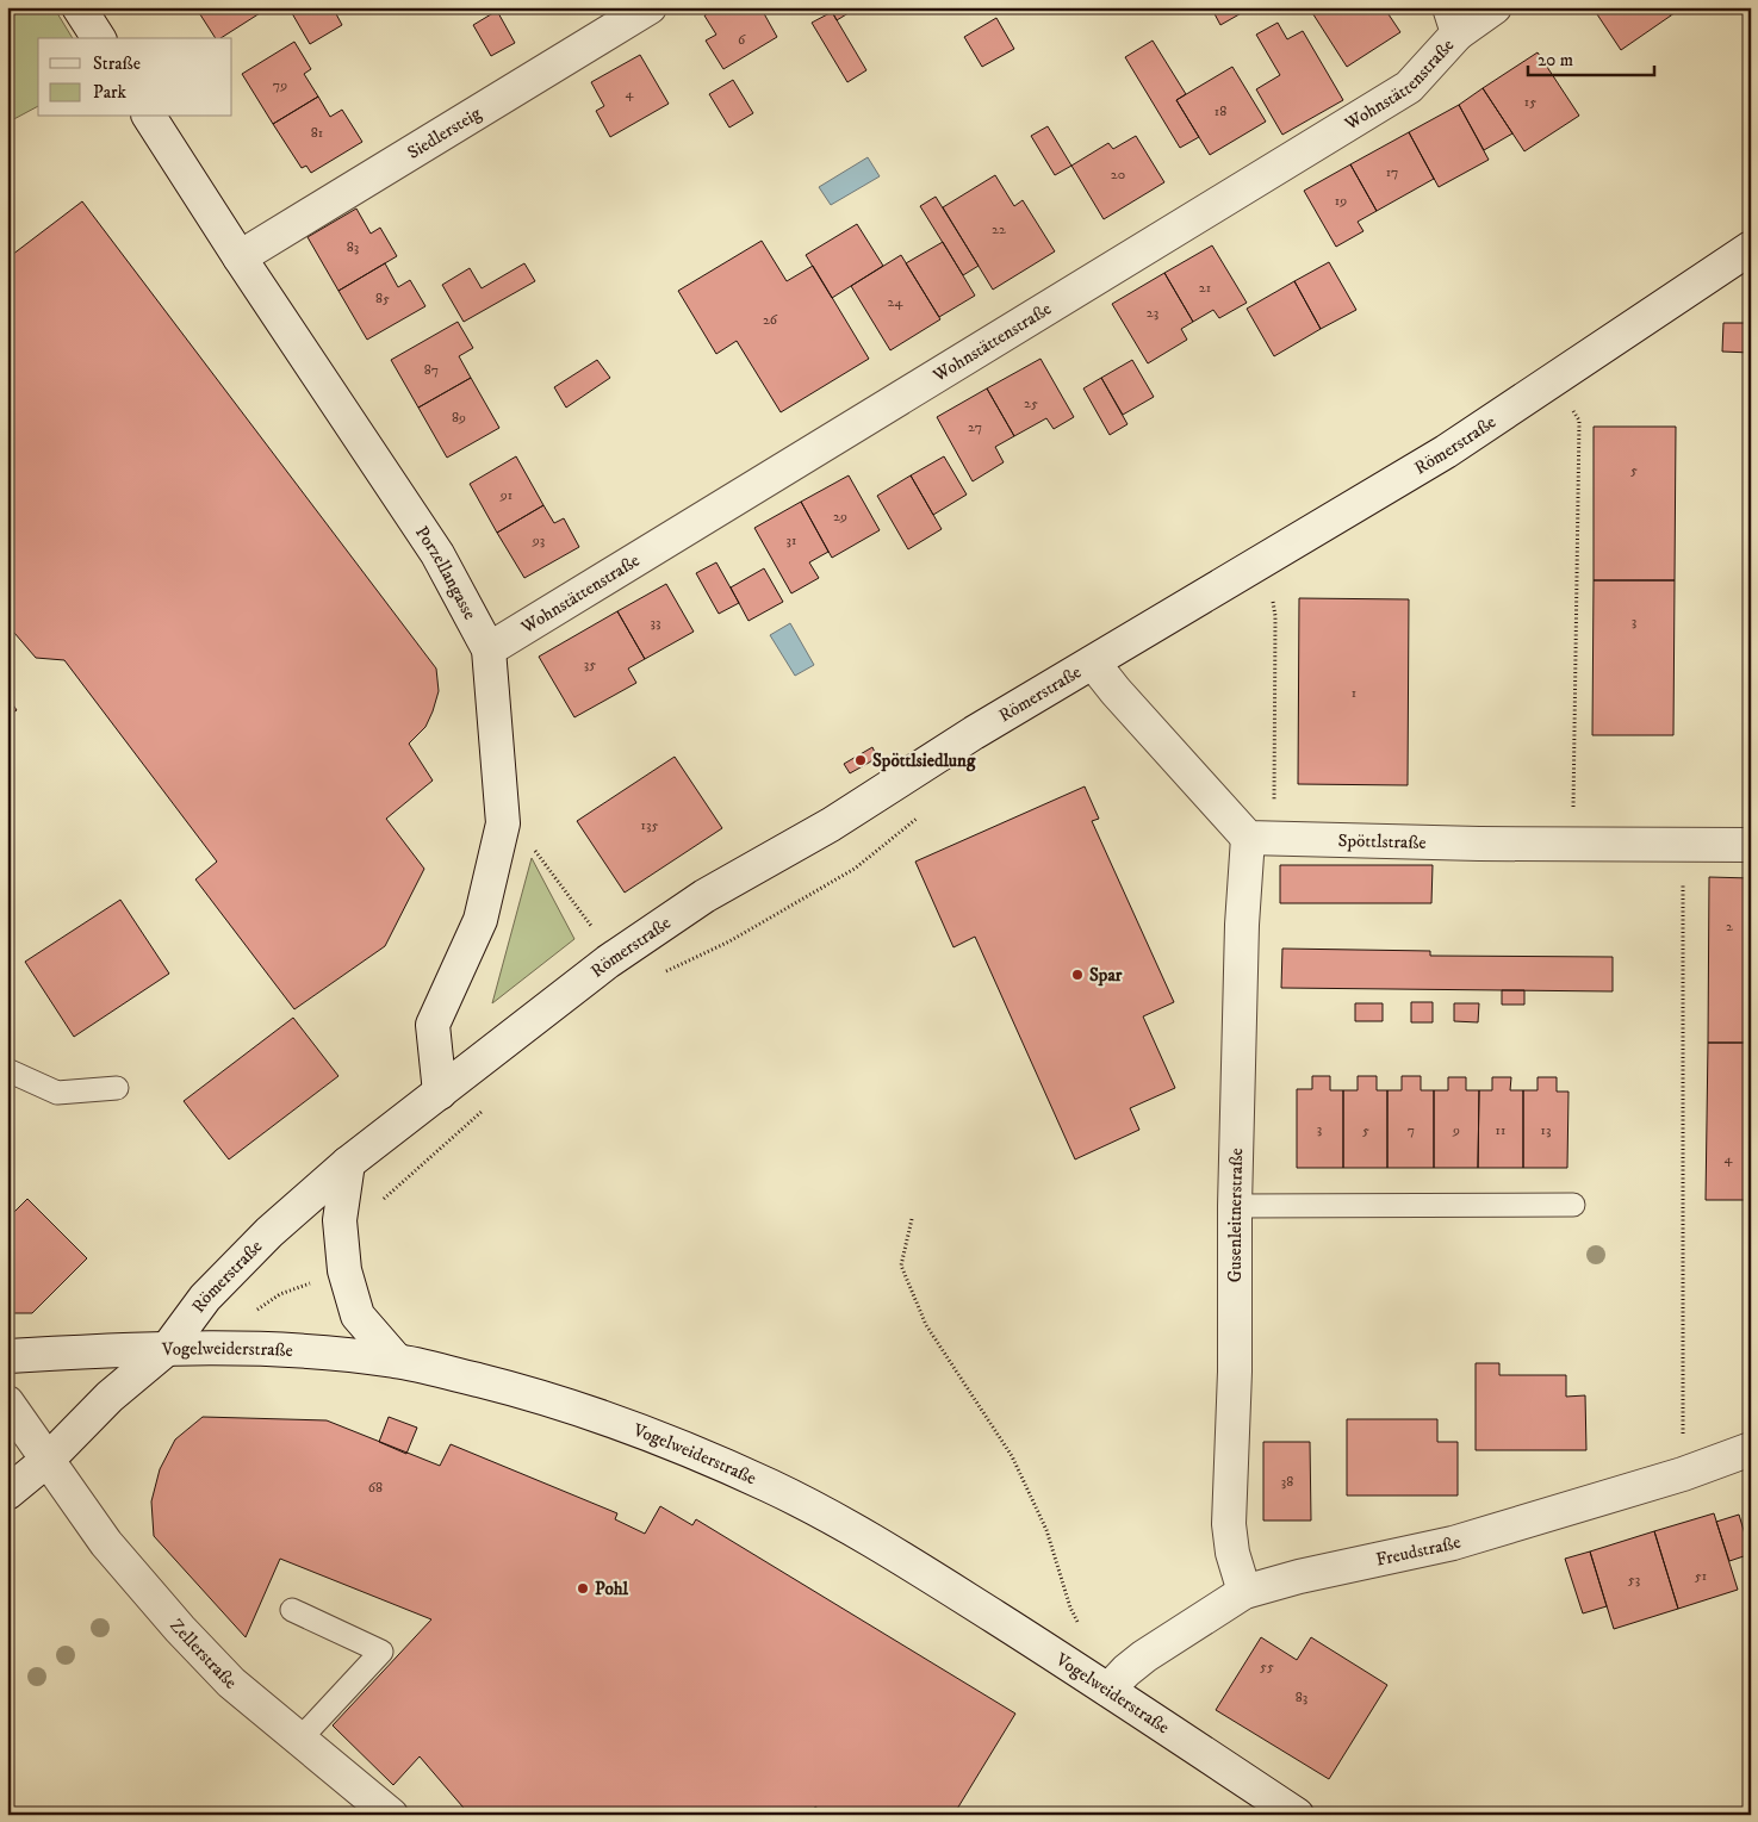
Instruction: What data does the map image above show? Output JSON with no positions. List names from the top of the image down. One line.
{"streets":{"street":["Wohnstättenstraße","Siedlersteig","Römerstraße","Porzellangasse","Spöttlstraße","Gusenleitnerstraße","Vogelweiderstraße","Freudstraße","Zellerstraße"]},"crossings":[["Wohnstättenstraße","Porzellangasse"],["Siedlersteig","Porzellangasse"],["Römerstraße","Porzellangasse"],["Römerstraße","Vogelweiderstraße"],["Römerstraße","Zellerstraße"],["Spöttlstraße","Gusenleitnerstraße"],["Gusenleitnerstraße","Freudstraße"],["Vogelweiderstraße","Freudstraße"]],"places":["Spöttlsiedlung","Spar","Pohl"],"house_numbers":["6","79","4","15","18","81","17","20","19","22","83","21","85","24","23","26","87","25","89","27","5","91","29","93","31","3","33","35","1","135","2","3","5","7","9","11","13","4","38","68","51","53","55","83"],"legend":["Straße","Park"],"scale_bar":"20 m"}
